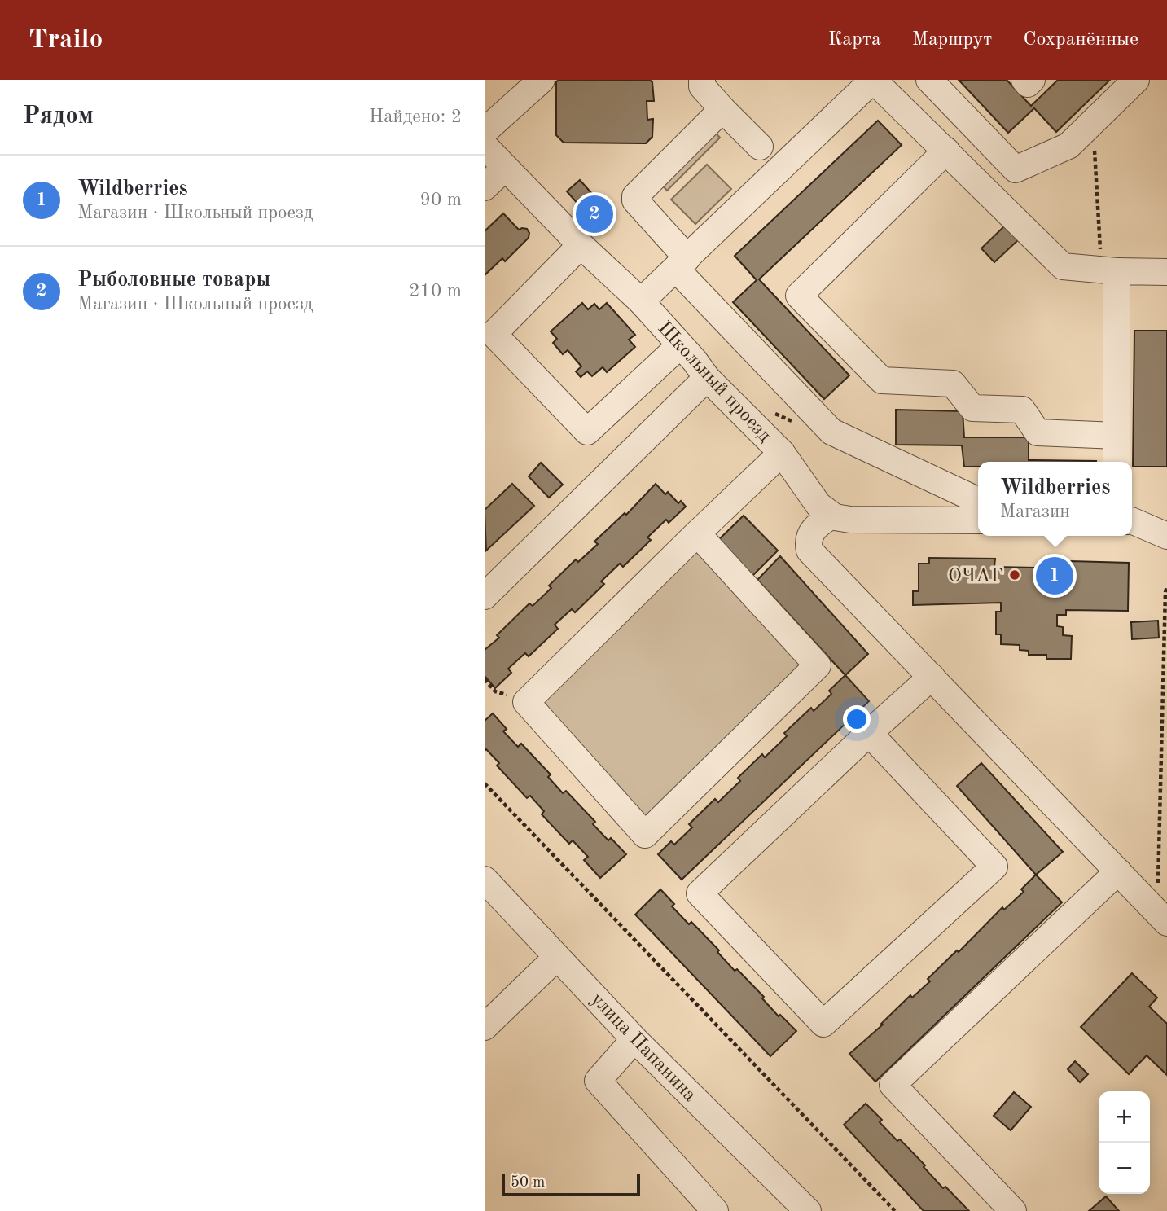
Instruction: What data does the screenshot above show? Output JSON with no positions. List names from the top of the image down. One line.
{"streets":{"street":["Школьный проезд","улица Папанина"]},"places":["ОЧАГ"],"scale_bar":"50 m","page":{"header":"Trailo","nav":["Карта","Маршрут","Сохранённые"],"heading":["Рядом","Найдено: 2"],"list":[{"mark":"1","name":"Wildberries","note":"Магазин · Школьный проезд","value":"90 m"},{"mark":"2","name":"Рыболовные товары","note":"Магазин · Школьный проезд","value":"210 m"}],"pins":["2","1"],"popup":["Wildberries","Магазин"],"map_buttons":["+","−"],"scale":"50 m"}}
